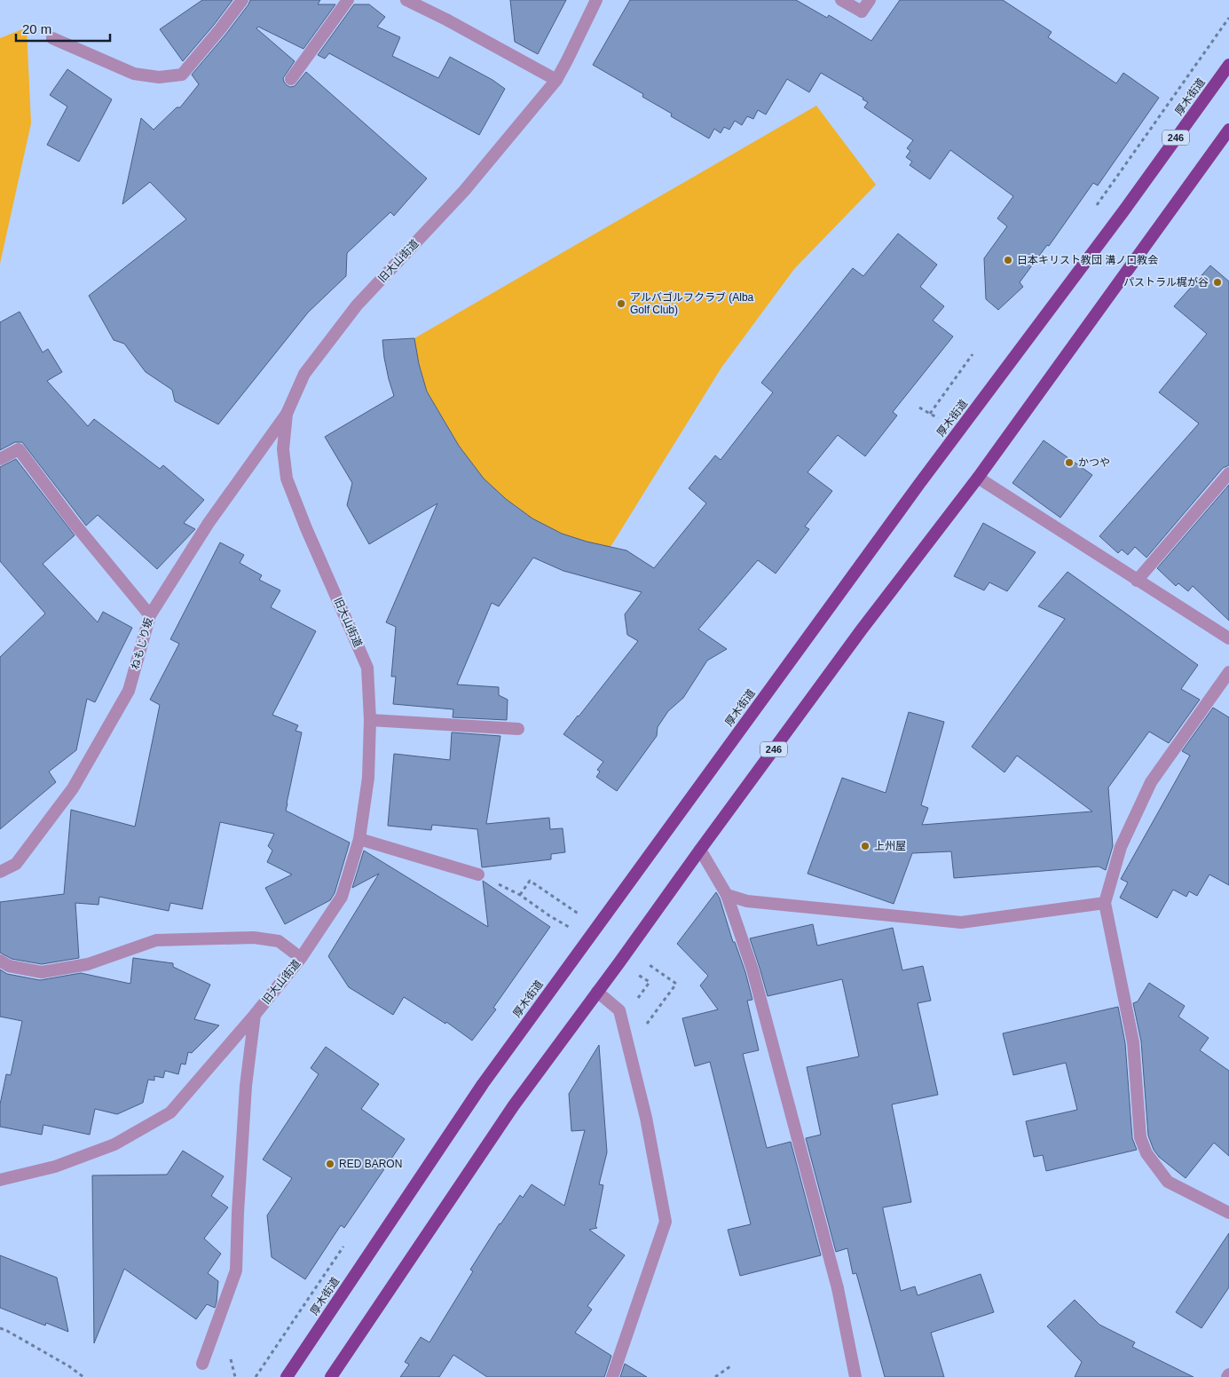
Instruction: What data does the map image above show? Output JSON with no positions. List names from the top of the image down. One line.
{"streets":{"highway":["厚木街道","246"],"street":["旧大山街道","ねもじり坂"]},"crossings":[["旧大山街道","ねもじり坂"]],"places":["日本キリスト教団 溝ノ口教会","パストラル梶が谷","アルバゴルフクラブ (Alba Golf Club)","かつや","上州屋","RED BARON"],"scale_bar":"20 m"}
